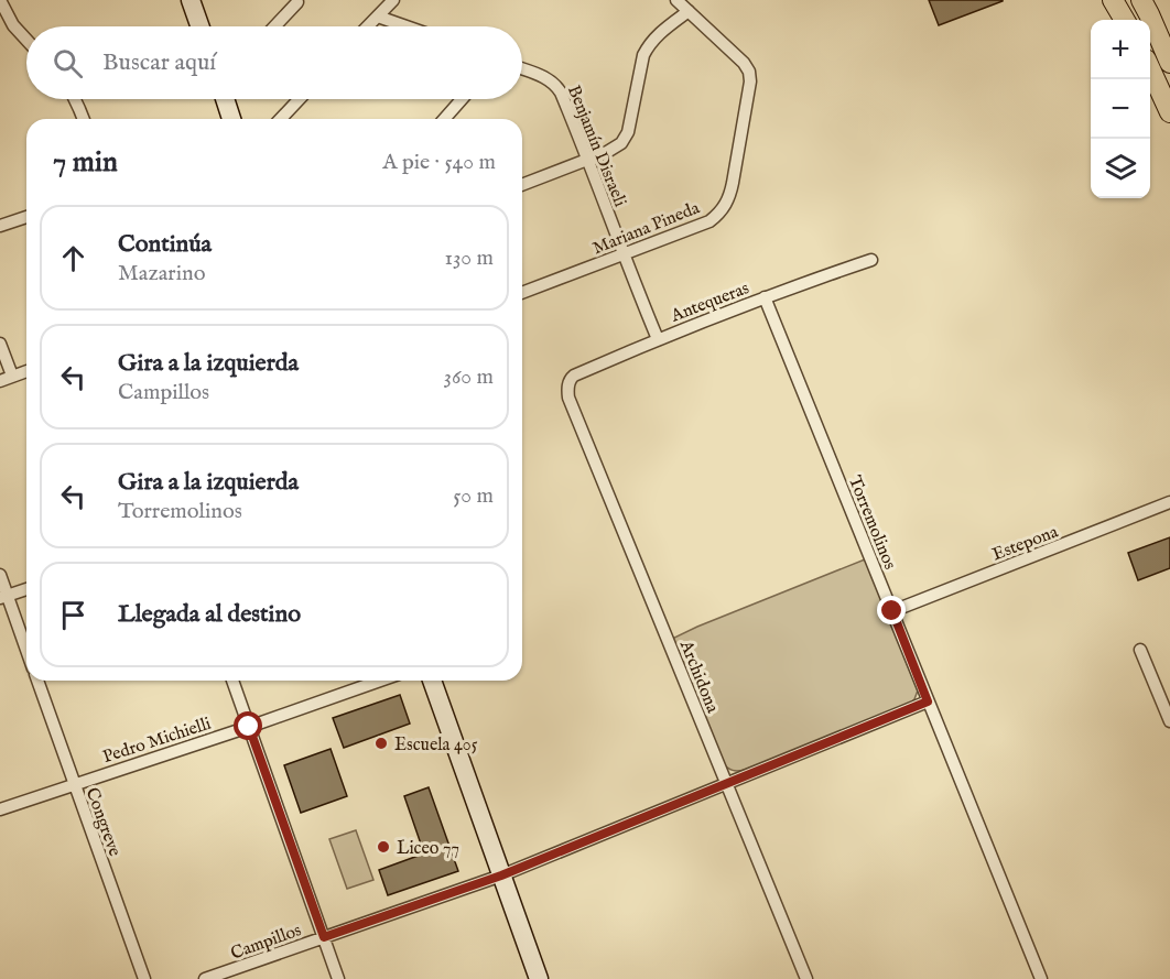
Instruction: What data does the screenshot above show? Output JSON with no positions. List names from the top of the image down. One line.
{"streets":{"street":["Benjamín Disraeli","Mariana Pineda","Antequeras","Torremolinos","Estepona","Archidona","Pedro Michielli","Congreve","Campillos"]},"crossings":[["Benjamín Disraeli","Mariana Pineda"],["Benjamín Disraeli","Antequeras"],["Antequeras","Torremolinos"],["Antequeras","Archidona"],["Torremolinos","Estepona"],["Torremolinos","Campillos"],["Archidona","Campillos"],["Pedro Michielli","Congreve"]],"places":["Escuela 405","Liceo 77"],"page":{"map_buttons":["+","−"],"search":"Buscar aquí","heading":["7 min","A pie · 540 m"],"list":[["Continúa","Mazarino","130 m"],["Gira a la izquierda","Campillos","360 m"],["Gira a la izquierda","Torremolinos","50 m"],"Llegada al destino"]}}
